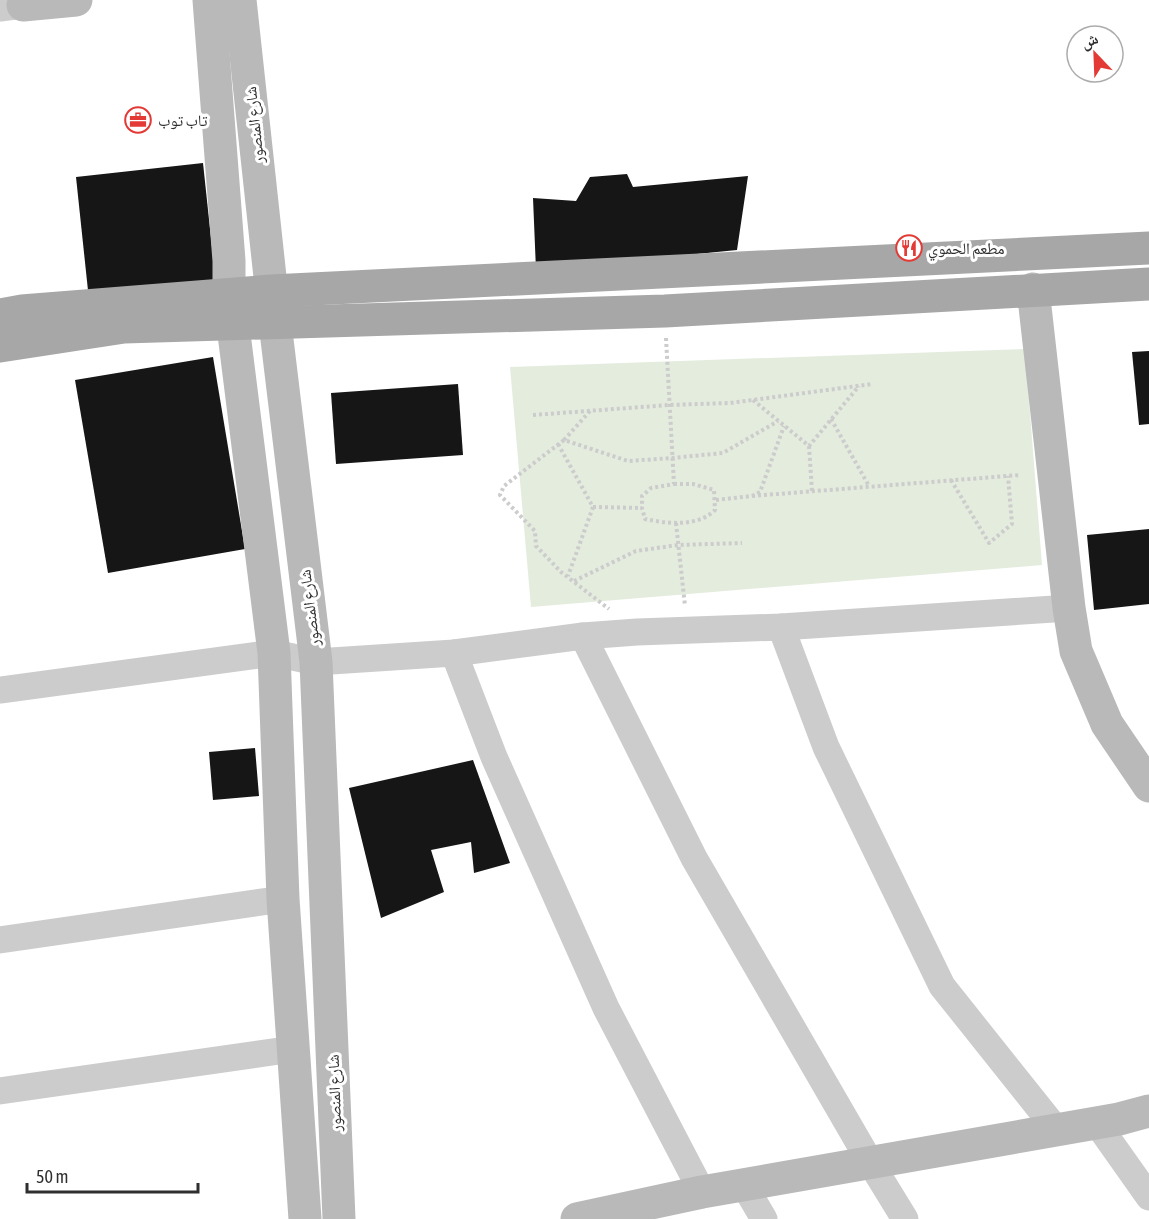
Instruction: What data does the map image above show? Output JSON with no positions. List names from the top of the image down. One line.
{"streets":{"main road":["شارع المنصور"]},"places":{"office":["تاب توب"],"restaurant":["مطعم الحموي"]},"scale_bar":"50 m","north":"top left"}
